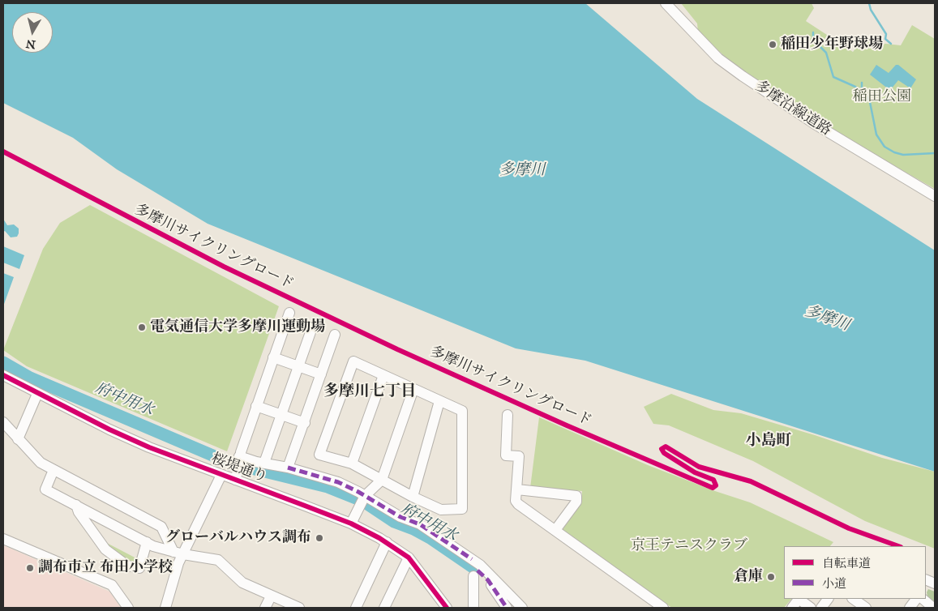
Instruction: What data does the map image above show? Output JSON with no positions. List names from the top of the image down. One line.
{"streets":{"street":["多摩沿線道路","桜堤通り"],"cycle path":["多摩川サイクリングロード"]},"districts":["多摩川七丁目","小島町"],"water":["多摩川","府中用水"],"parks":["稲田公園","京王テニスクラブ"],"places":["稲田少年野球場","電気通信大学多摩川運動場","グローバルハウス調布","調布市立 布田小学校","倉庫"],"legend":["自転車道","小道"],"north":"bottom"}
